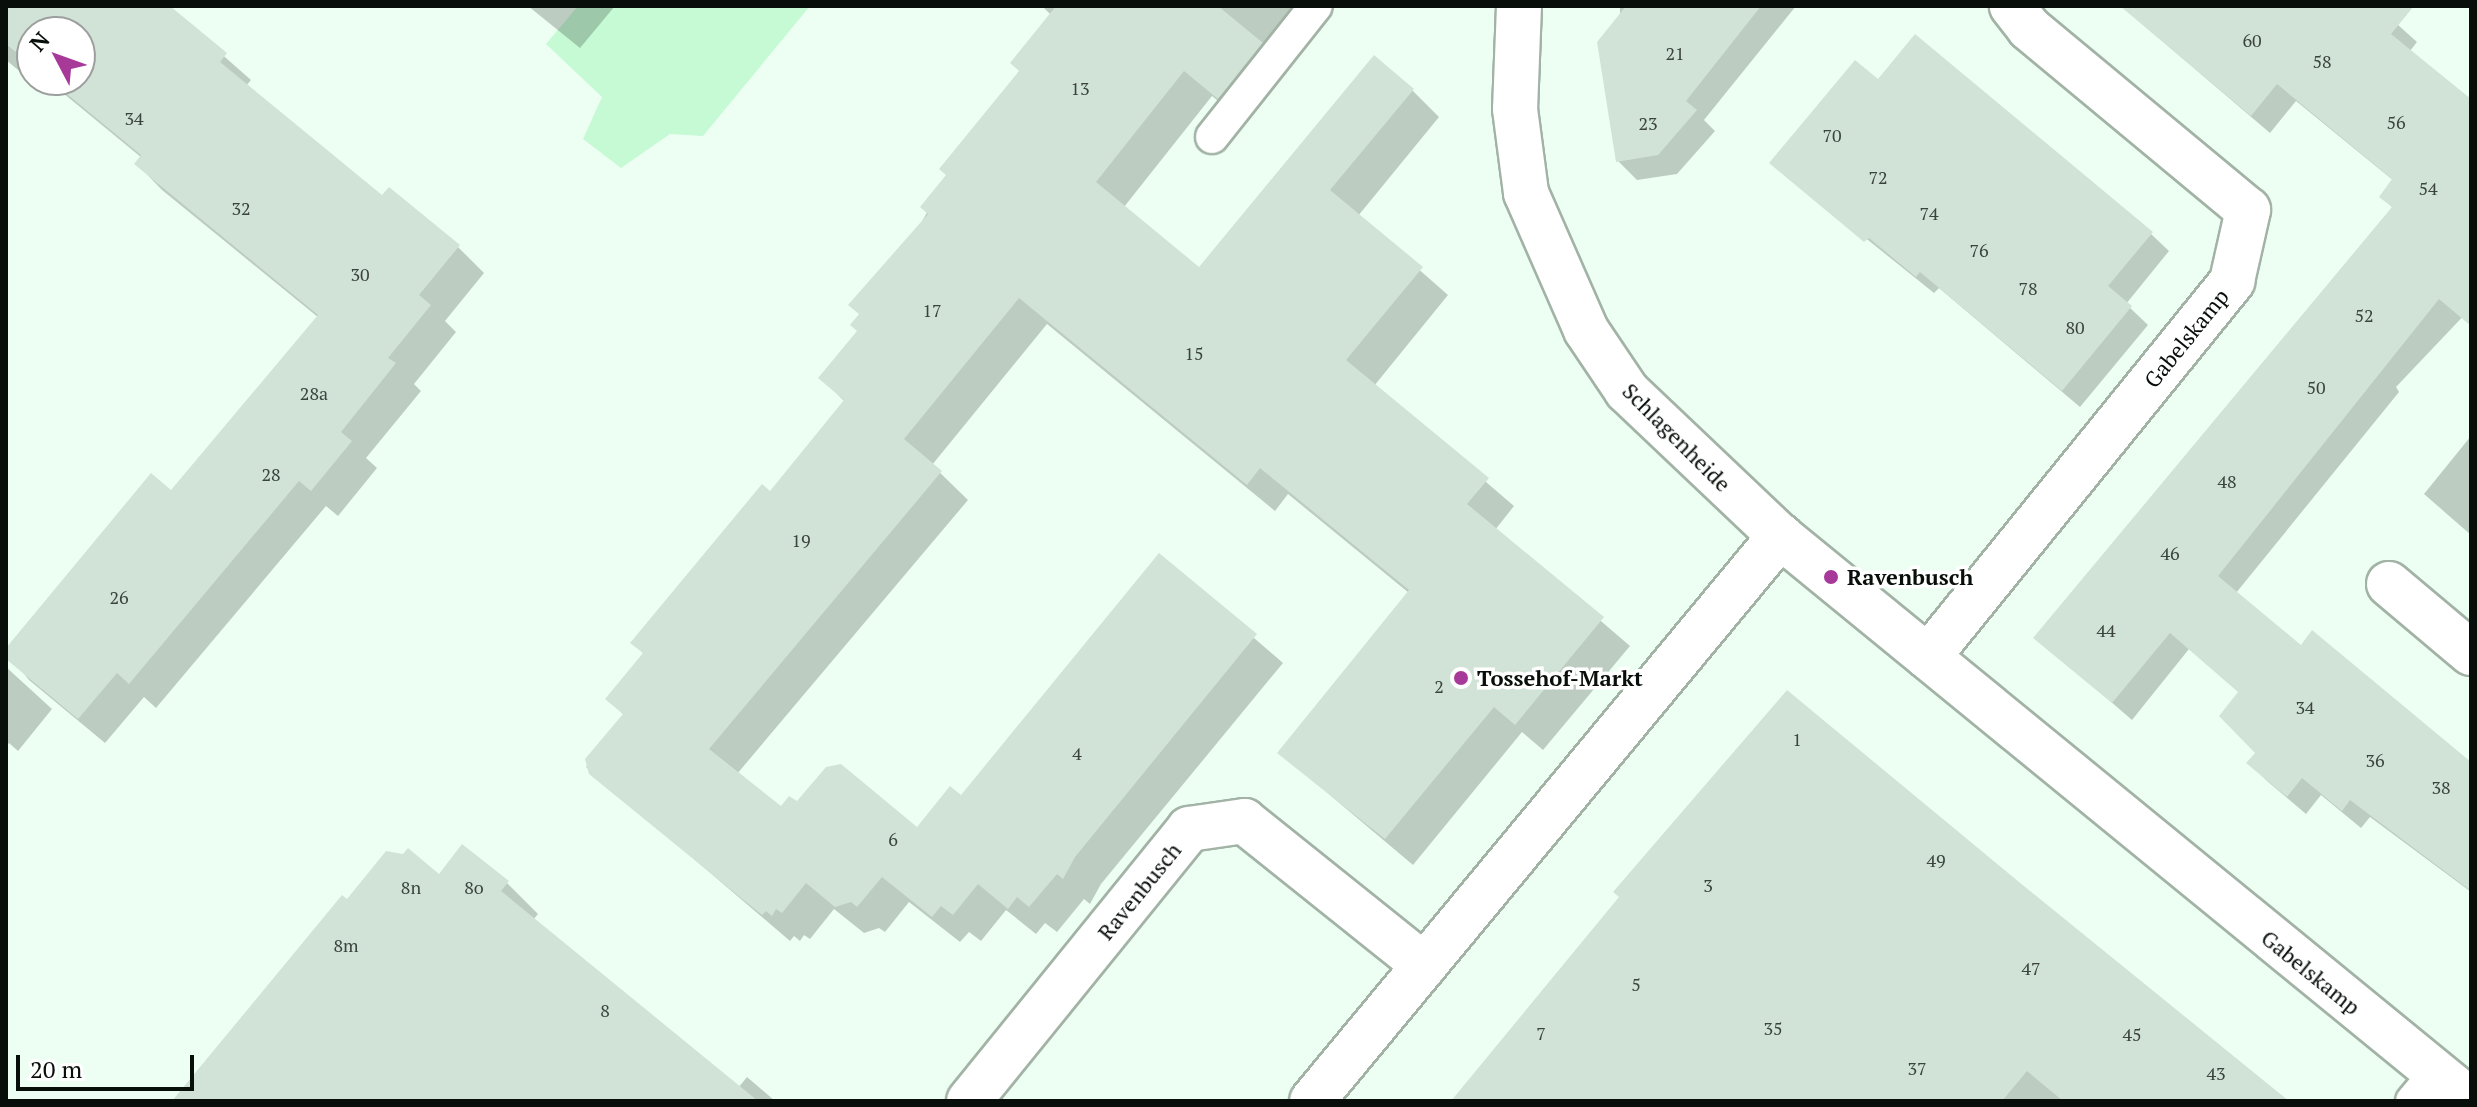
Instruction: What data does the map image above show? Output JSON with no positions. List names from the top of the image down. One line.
{"streets":{"street":["Gabelskamp","Schlagenheide","Ravenbusch"]},"crossings":[["Gabelskamp","Schlagenheide"]],"places":["Ravenbusch","Tossehof-Markt"],"house_numbers":["60","21","58","13","34","56","23","70","72","54","32","74","76","30","78","17","52","80","15","50","28a","28","48","19","46","26","44","2","34","1","4","36","38","6","49","3","8n","8o","8m","47","5","8","35","7","45","37","43"],"scale_bar":"20 m","north":"top left"}
